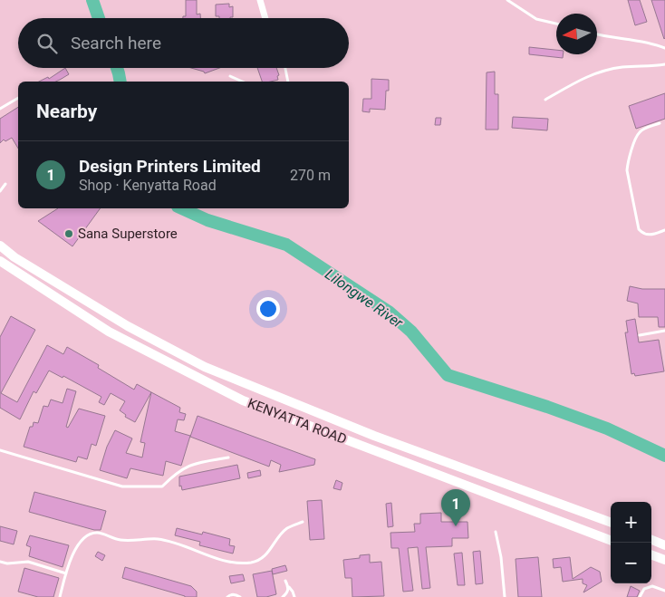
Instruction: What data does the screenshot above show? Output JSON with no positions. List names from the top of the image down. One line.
{"streets":{"main road":["KENYATTA ROAD"]},"water":["Lilongwe River"],"places":["Sana Superstore"],"north":"left","page":{"search":"Search here","heading":"Nearby","list":[{"mark":"1","name":"Design Printers Limited","note":"Shop · Kenyatta Road","value":"270 m"}],"pins":"1","map_buttons":["+","−"]}}
